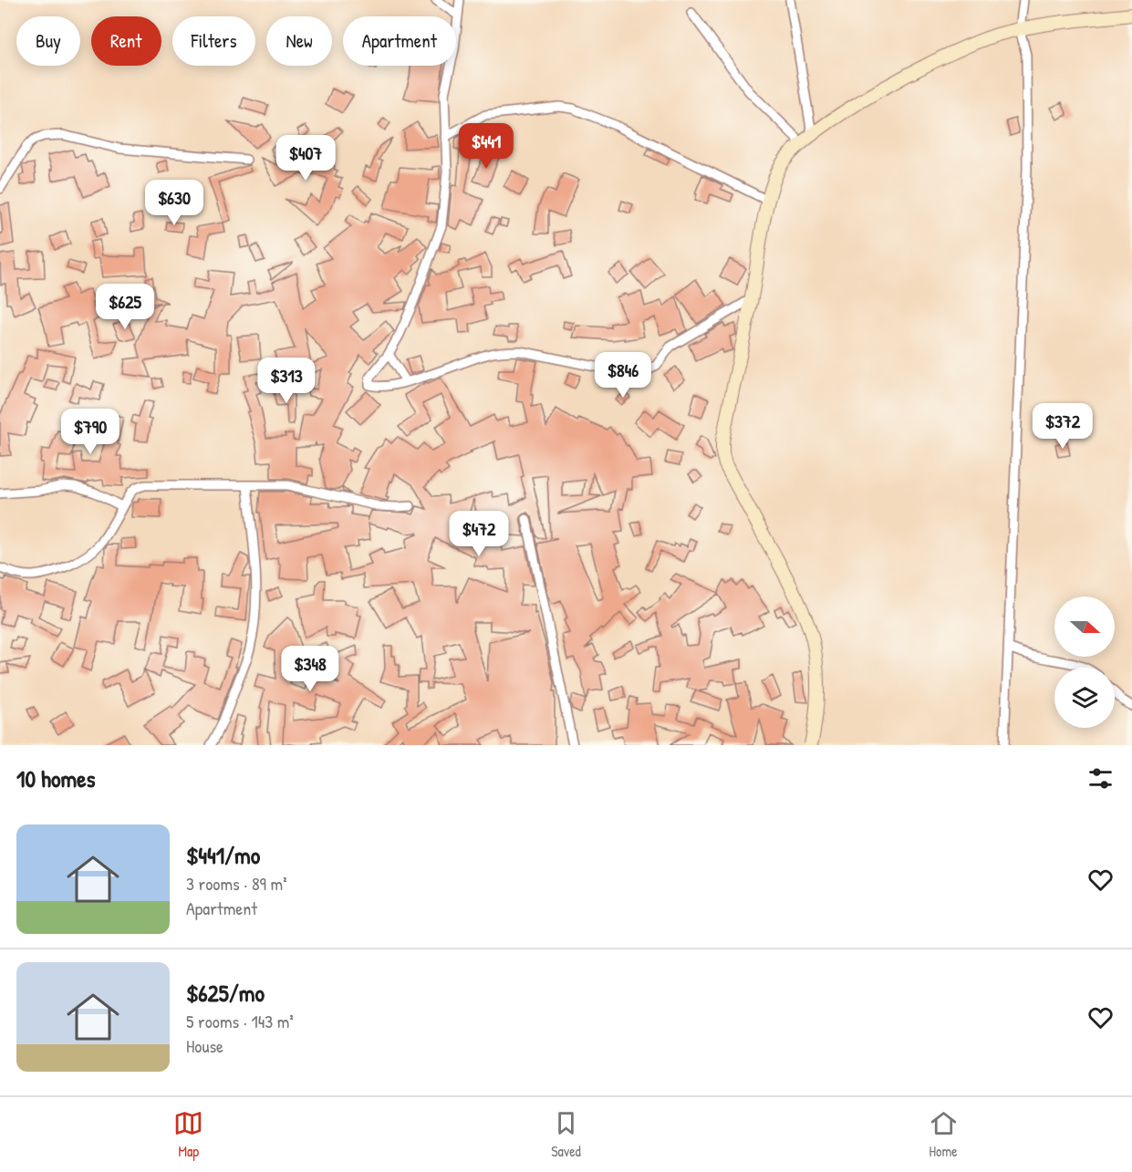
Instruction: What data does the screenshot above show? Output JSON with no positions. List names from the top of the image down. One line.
{"north":"right","page":{"chip":["Buy","Rent","Filters","New","Apartment"],"price":["$441","$407","$630","$625","$846","$313","$372","$790","$472","$348"],"heading":"10 homes","list":[{"name":"$441/mo","note":"3 rooms · 89 m² · Apartment"},{"name":"$625/mo","note":"5 rooms · 143 m² · House"}],"tabs":["Map","Saved","Home"]}}
